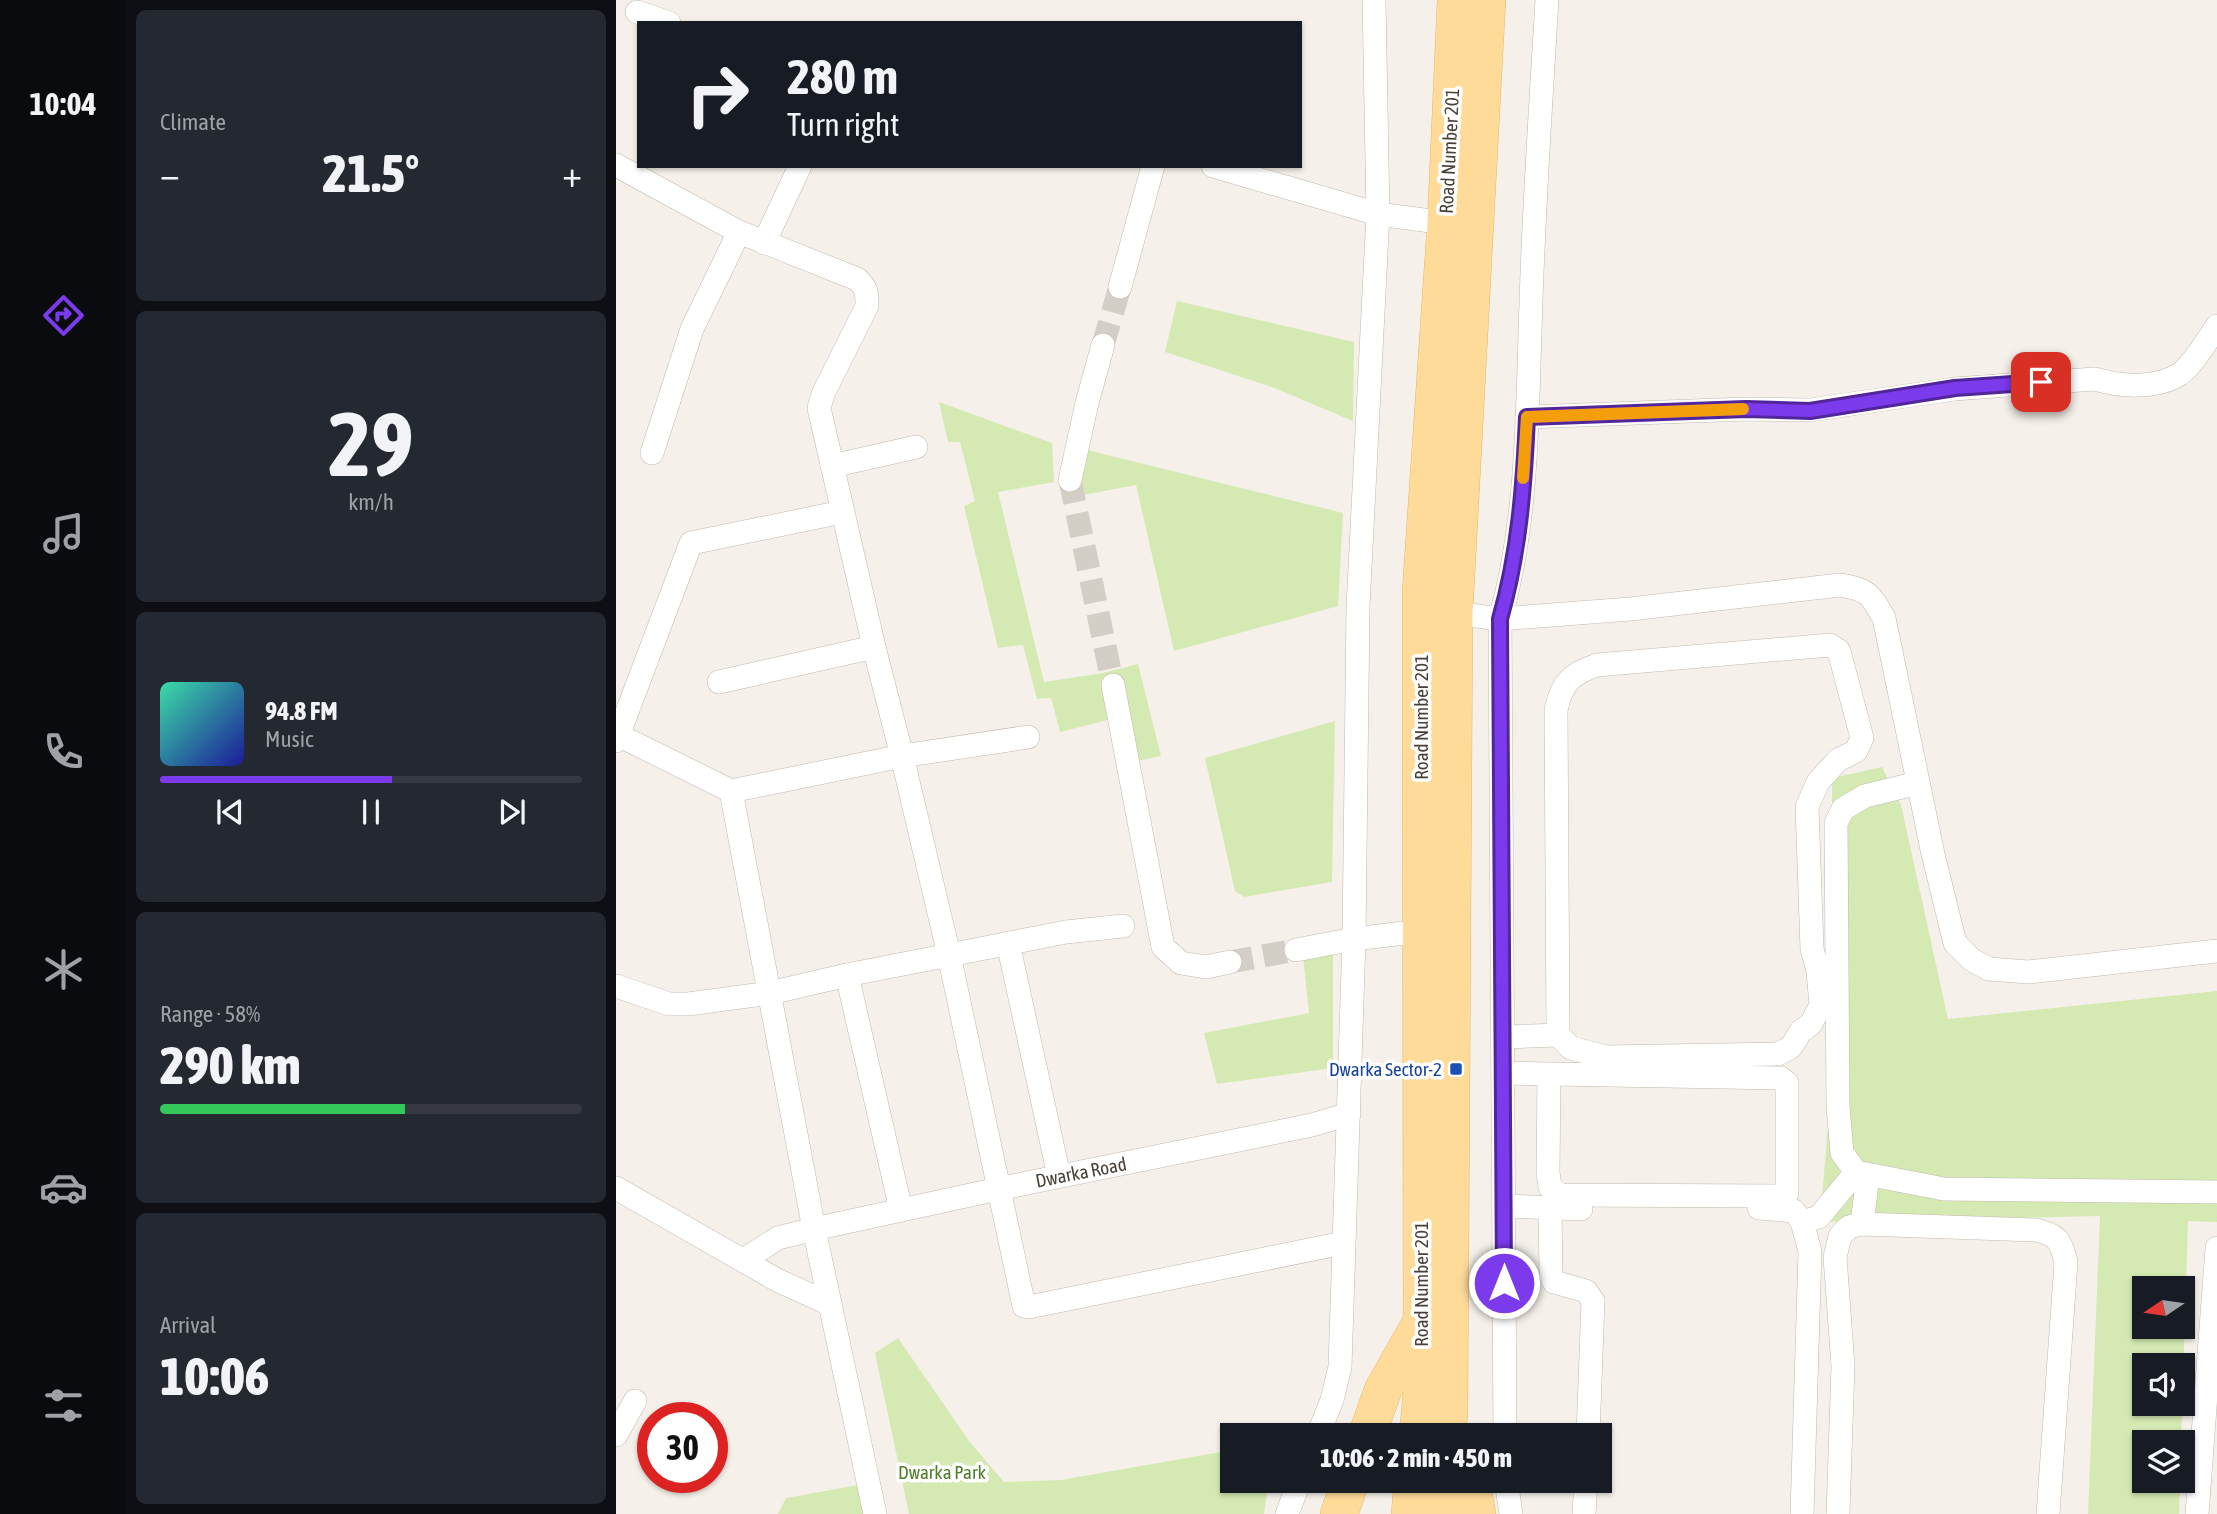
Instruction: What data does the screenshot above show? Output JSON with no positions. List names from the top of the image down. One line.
{"streets":{"main road":["Road Number 201"],"street":["Dwarka Road"]},"parks":["Dwarka Park"],"places":{"transit":["Dwarka Sector-2"]},"north":"left","page":{"tabs":"10:04","tile":["Climate",["29","km/h"],["Range · 58%","290 km"],["Arrival","10:06"]],"turn":["280 m","Turn right"],"heat":["−","21.5°","+"],"song":["94.8 FM","Music"],"limit":"30","trip":"10:06 · 2 min · 450 m"}}
